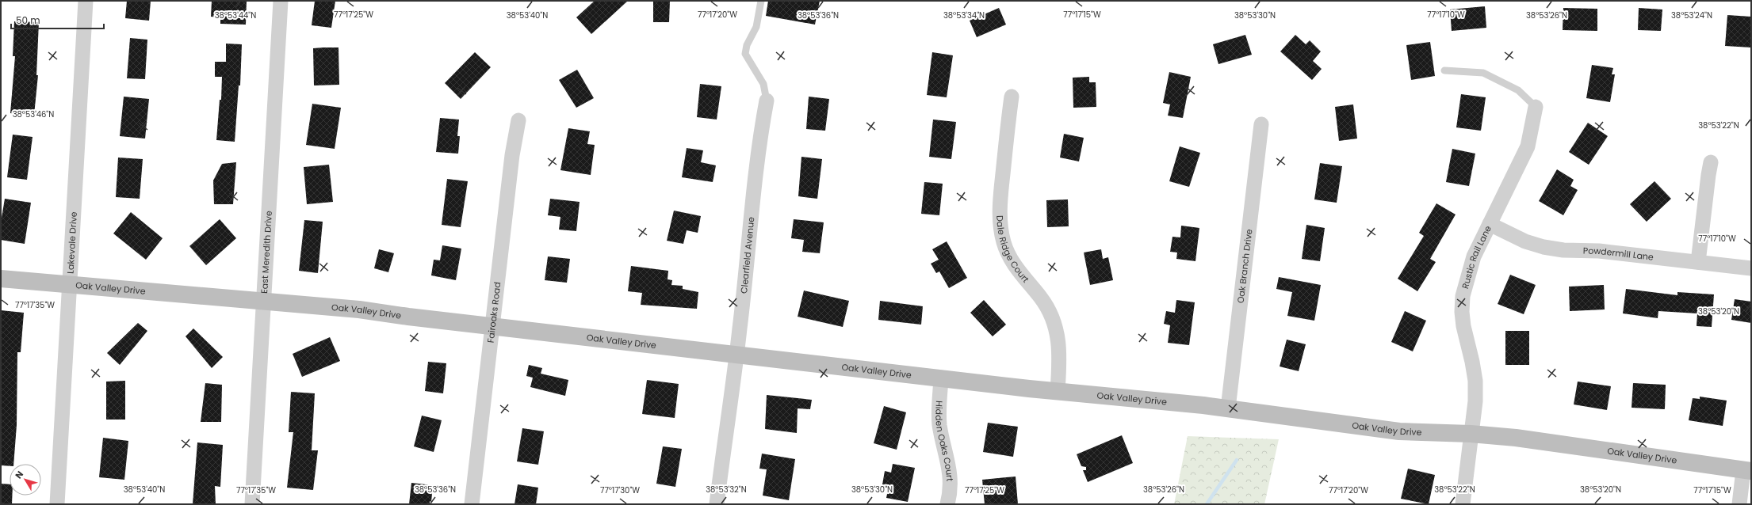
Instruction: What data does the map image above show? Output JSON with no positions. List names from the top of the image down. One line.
{"streets":{"street":["Lakevale Drive","Dale Ridge Court","East Meredith Drive","Powdermill Lane","Clearfield Avenue","Rustic Rail Lane","Oak Branch Drive","Oak Valley Drive","Fairoaks Road","Hidden Oaks Court"]},"crossings":[["Lakevale Drive","Oak Valley Drive"],["Dale Ridge Court","Oak Valley Drive"],["East Meredith Drive","Oak Valley Drive"],["Powdermill Lane","Rustic Rail Lane"],["Clearfield Avenue","Oak Valley Drive"],["Rustic Rail Lane","Oak Valley Drive"],["Oak Branch Drive","Oak Valley Drive"],["Oak Valley Drive","Fairoaks Road"],["Oak Valley Drive","Hidden Oaks Court"]],"scale_bar":"50 m","north":"top left","coordinates":["77°17'20\"W","77°17'10\"W","77°17'25\"W","77°17'15\"W","38°53'44\"N","38°53'40\"N","38°53'36\"N","38°53'34\"N","38°53'30\"N","38°53'26\"N","38°53'24\"N","38°53'46\"N","38°53'22\"N","77°17'35\"W","38°53'20\"N","38°53'32\"N","77°17'30\"W"]}
